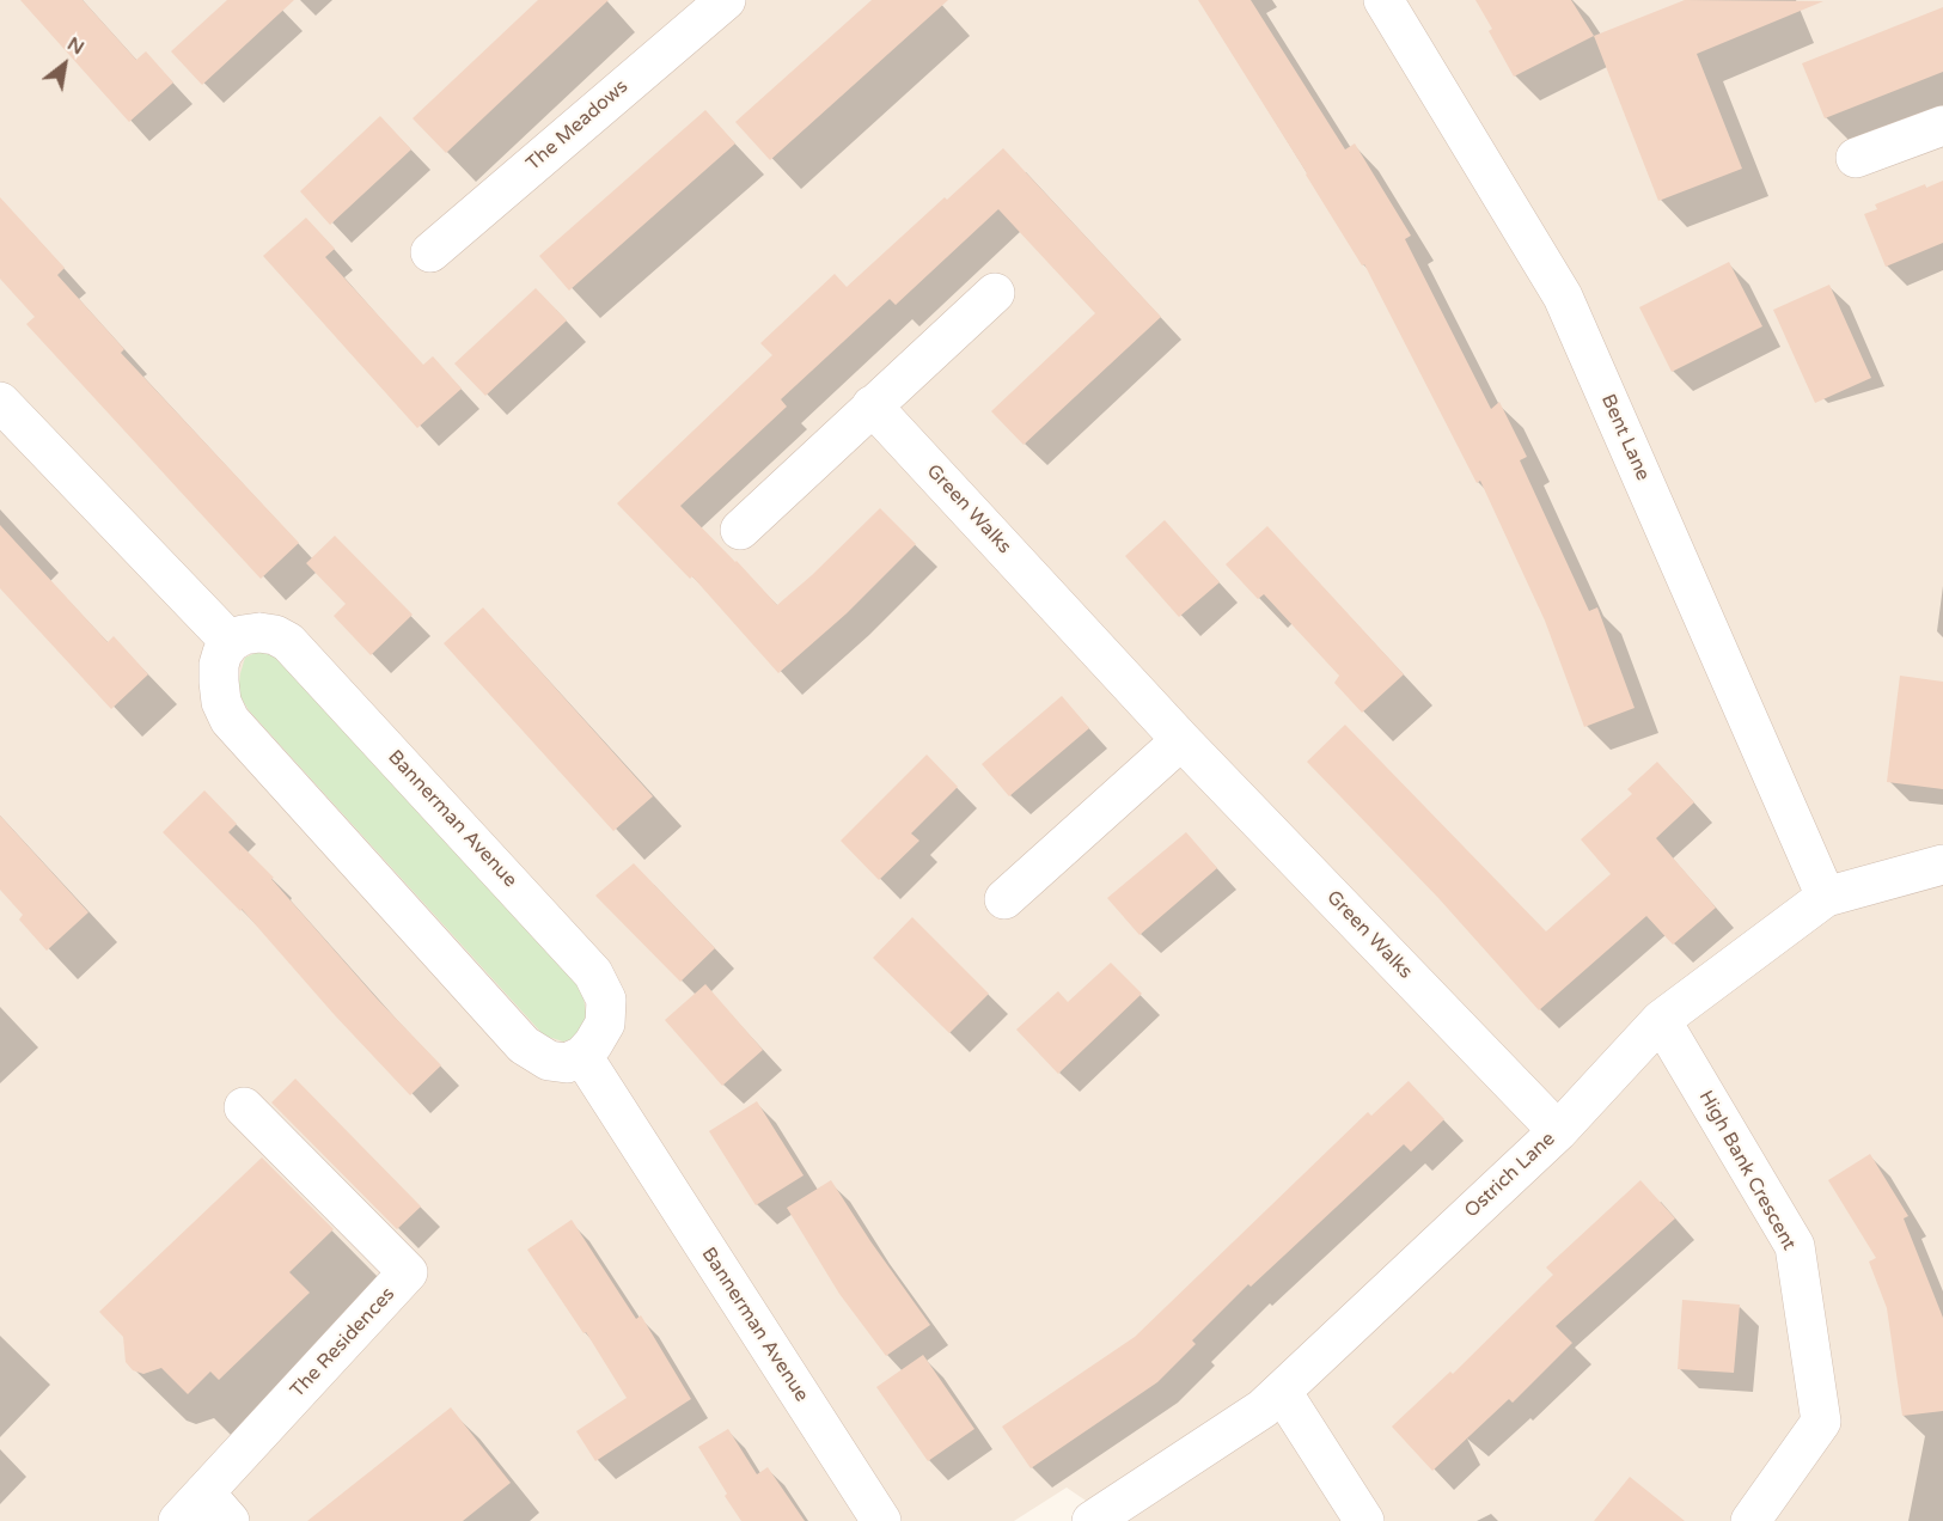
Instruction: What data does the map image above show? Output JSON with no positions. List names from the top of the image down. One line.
{"streets":{"street":["The Meadows","Bent Lane","Green Walks","Bannerman Avenue","High Bank Crescent","Ostrich Lane","The Residences"]},"crossings":[["Bent Lane","Ostrich Lane"],["Green Walks","Ostrich Lane"],["High Bank Crescent","Ostrich Lane"]],"north":"top right"}
